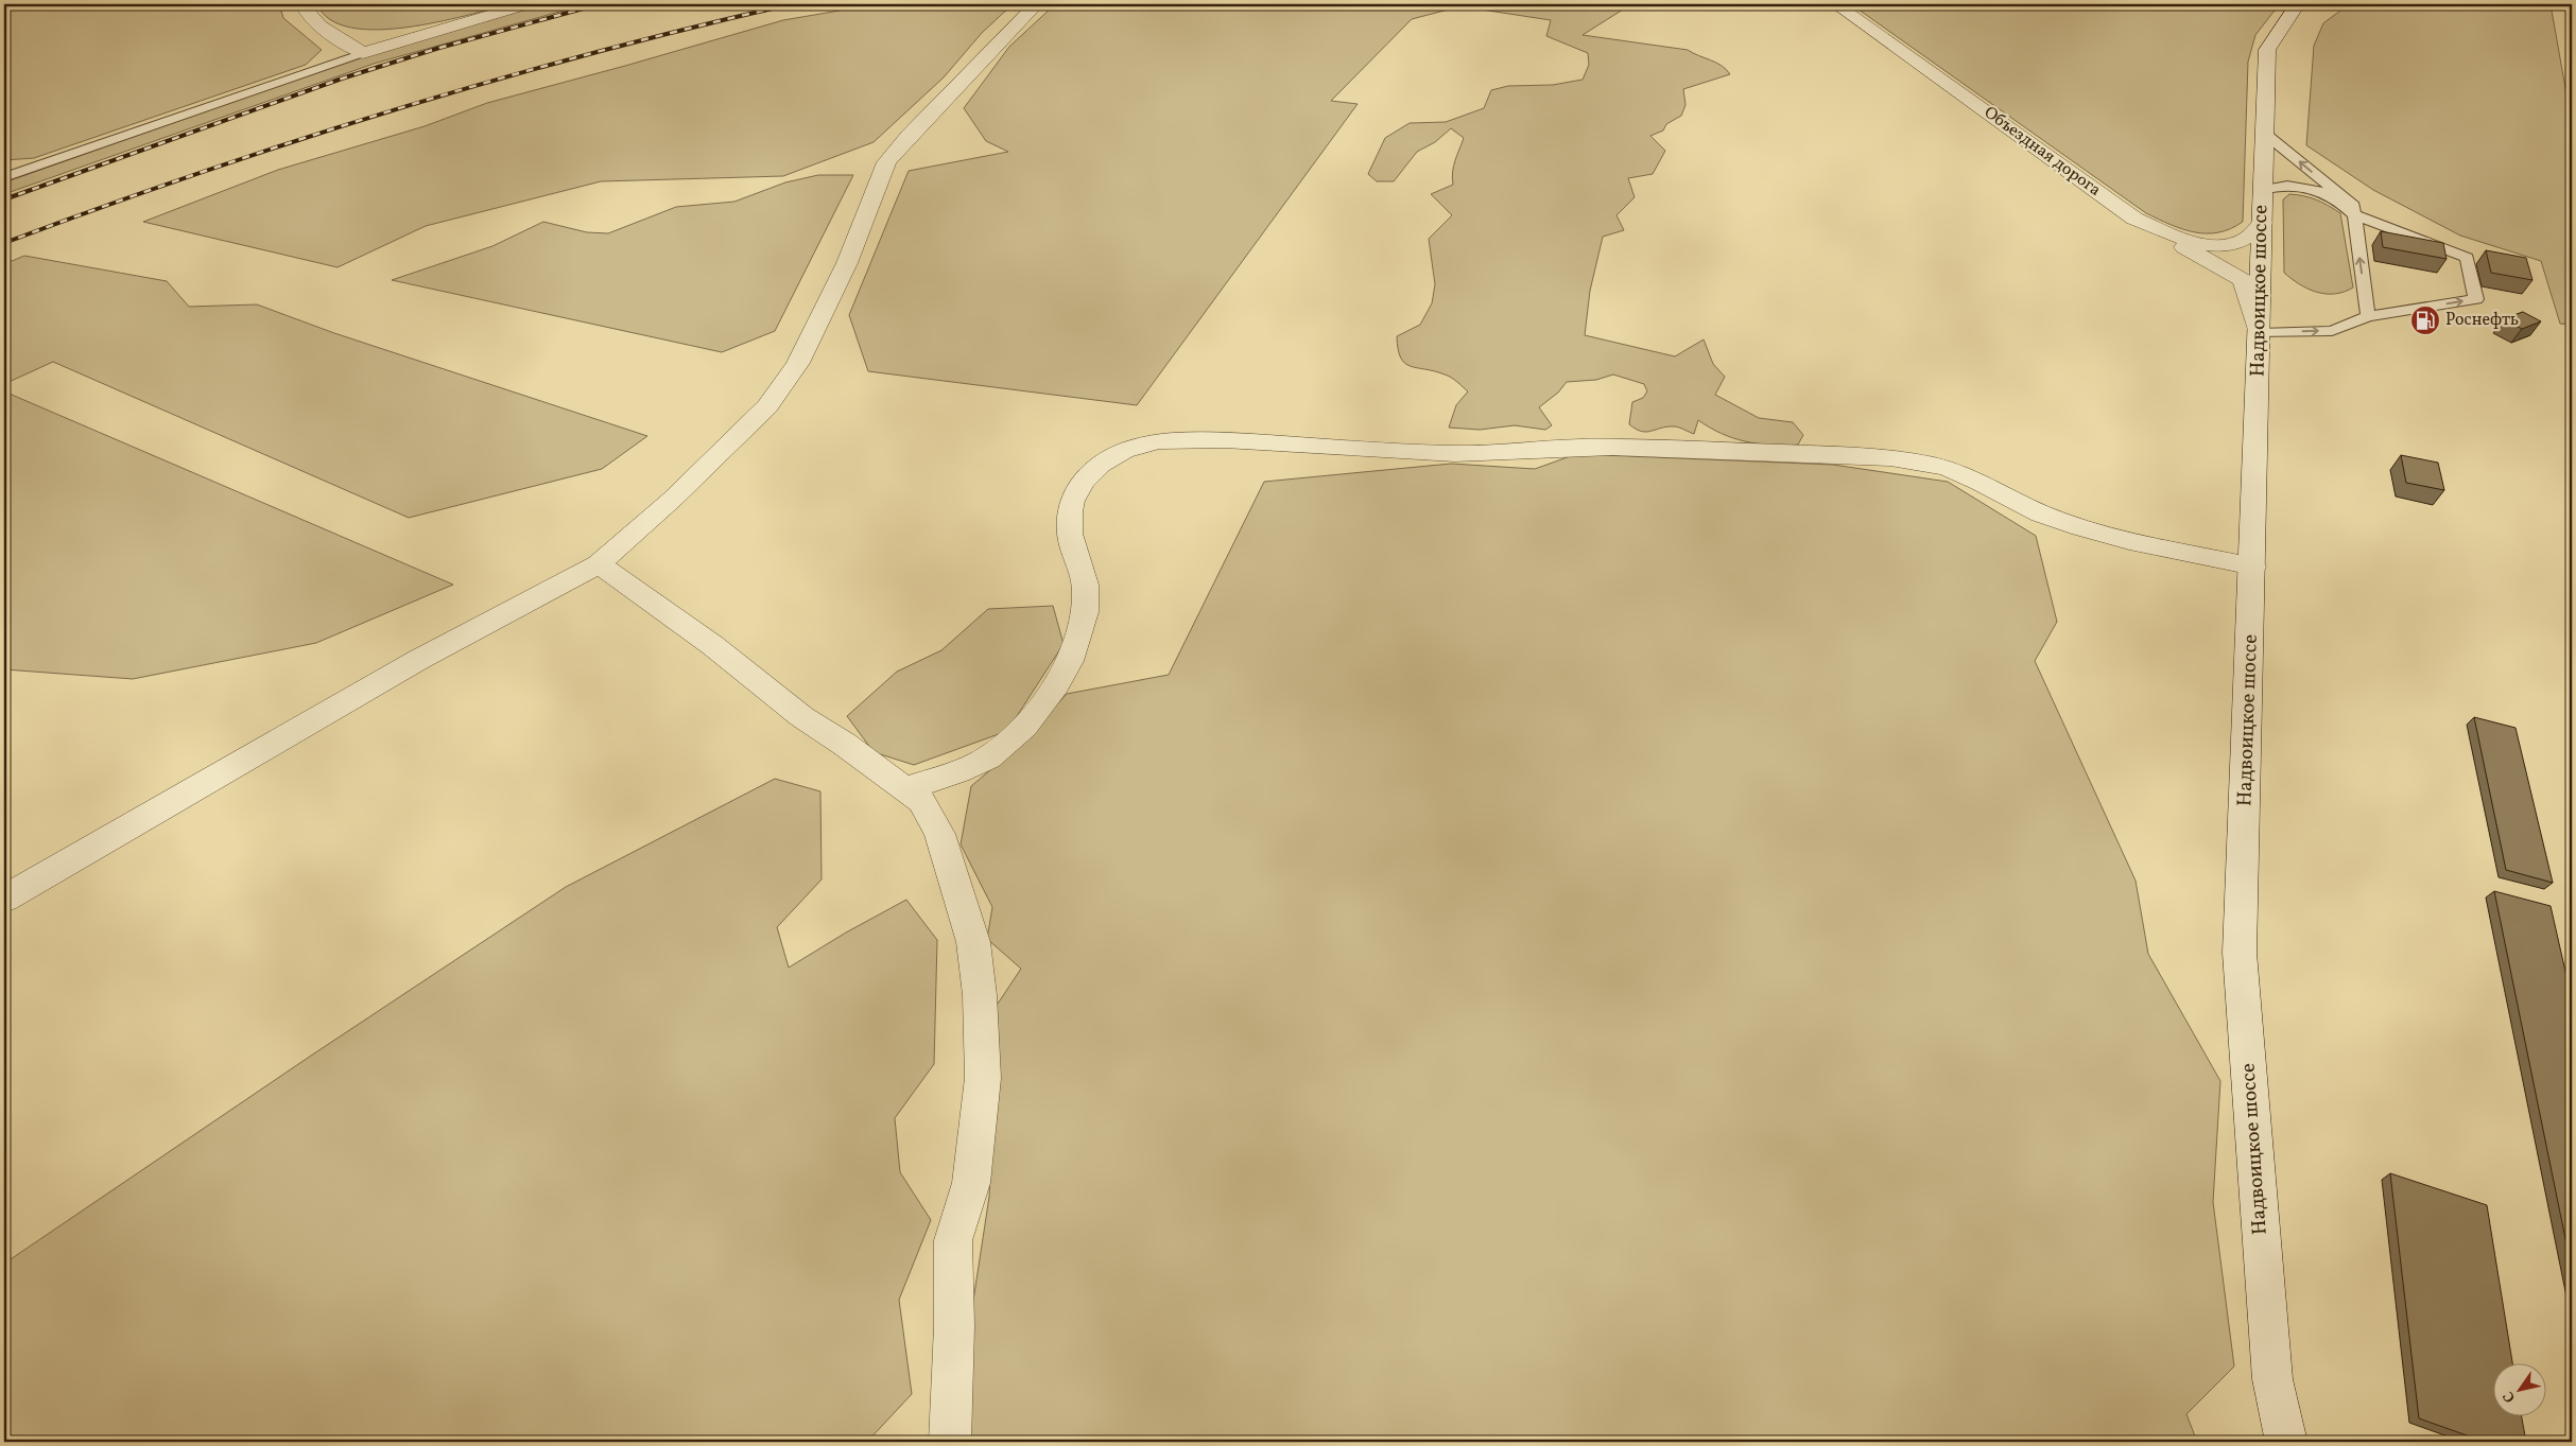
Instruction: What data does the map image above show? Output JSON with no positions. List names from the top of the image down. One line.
{"streets":{"street":["Объездная дорога","Надвоицкое шоссе"]},"crossings":[["Объездная дорога","Надвоицкое шоссе"]],"places":{"fuel station":["Роснефть"]},"north":"bottom left"}
